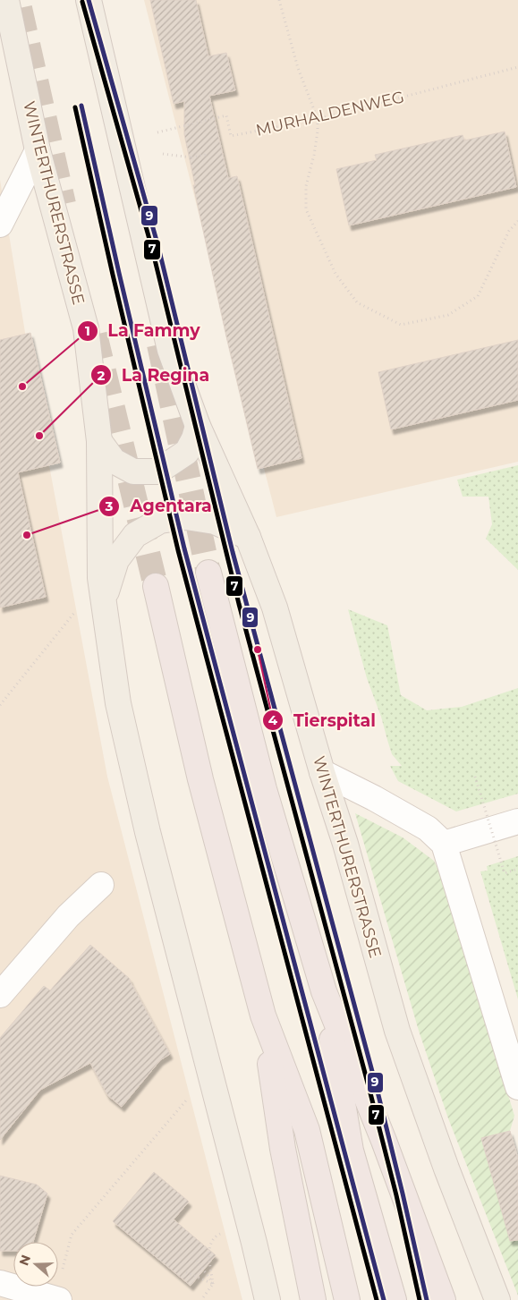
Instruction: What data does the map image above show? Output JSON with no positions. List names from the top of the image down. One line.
{"streets":{"main road":["WINTERTHURERSTRASSE"],"path":["MURHALDENWEG"]},"places":["La Fammy","La Regina","Agentara","Tierspital"],"lines":["transit line 9","transit line 7"],"north":"left"}
